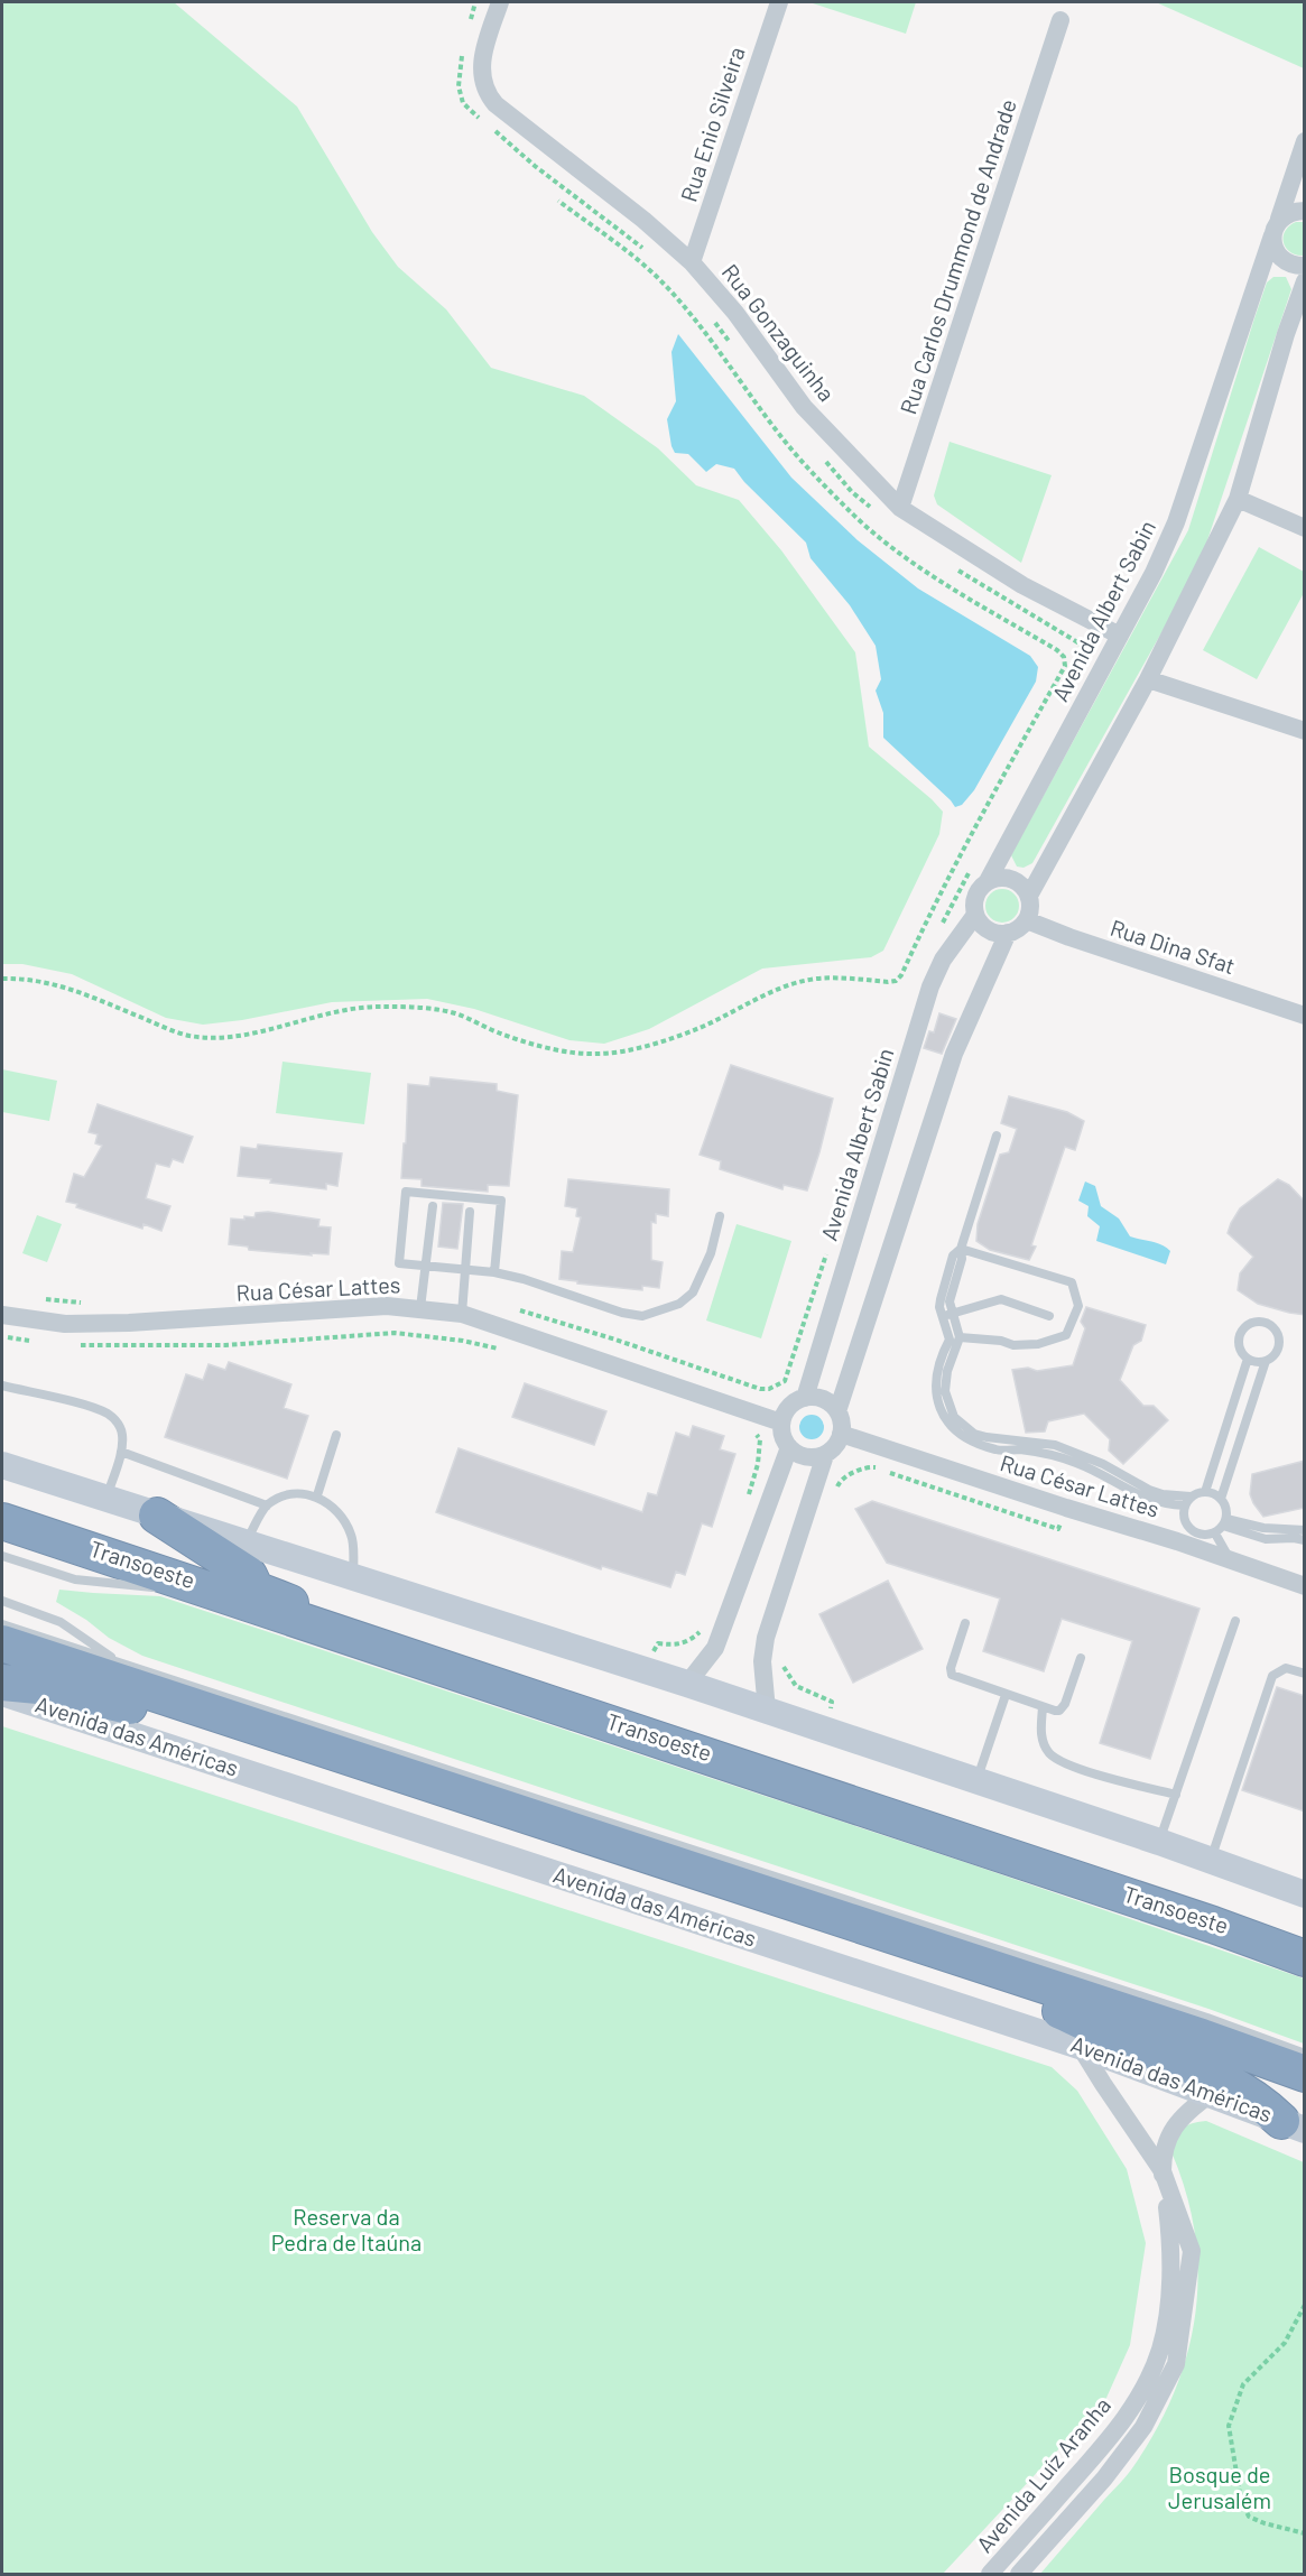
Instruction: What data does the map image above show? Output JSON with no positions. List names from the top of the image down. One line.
{"streets":{"highway":["Avenida das Américas"],"street":["Rua Enio Silveira","Rua Carlos Drummond de Andrade","Rua Gonzaguinha","Avenida Albert Sabin","Rua Dina Sfat","Rua César Lattes","Avenida Luíz Aranha"],"lane":["Transoeste"]},"crossings":[["Rua Enio Silveira","Rua Gonzaguinha"],["Rua Carlos Drummond de Andrade","Rua Gonzaguinha"],["Rua Gonzaguinha","Avenida Albert Sabin"],["Avenida Albert Sabin","Rua Dina Sfat"],["Avenida Albert Sabin","Rua César Lattes"],["Avenida das Américas","Avenida Luíz Aranha"]],"parks":["Reserva da Pedra de Itaúna","Bosque de Jerusalém"]}
